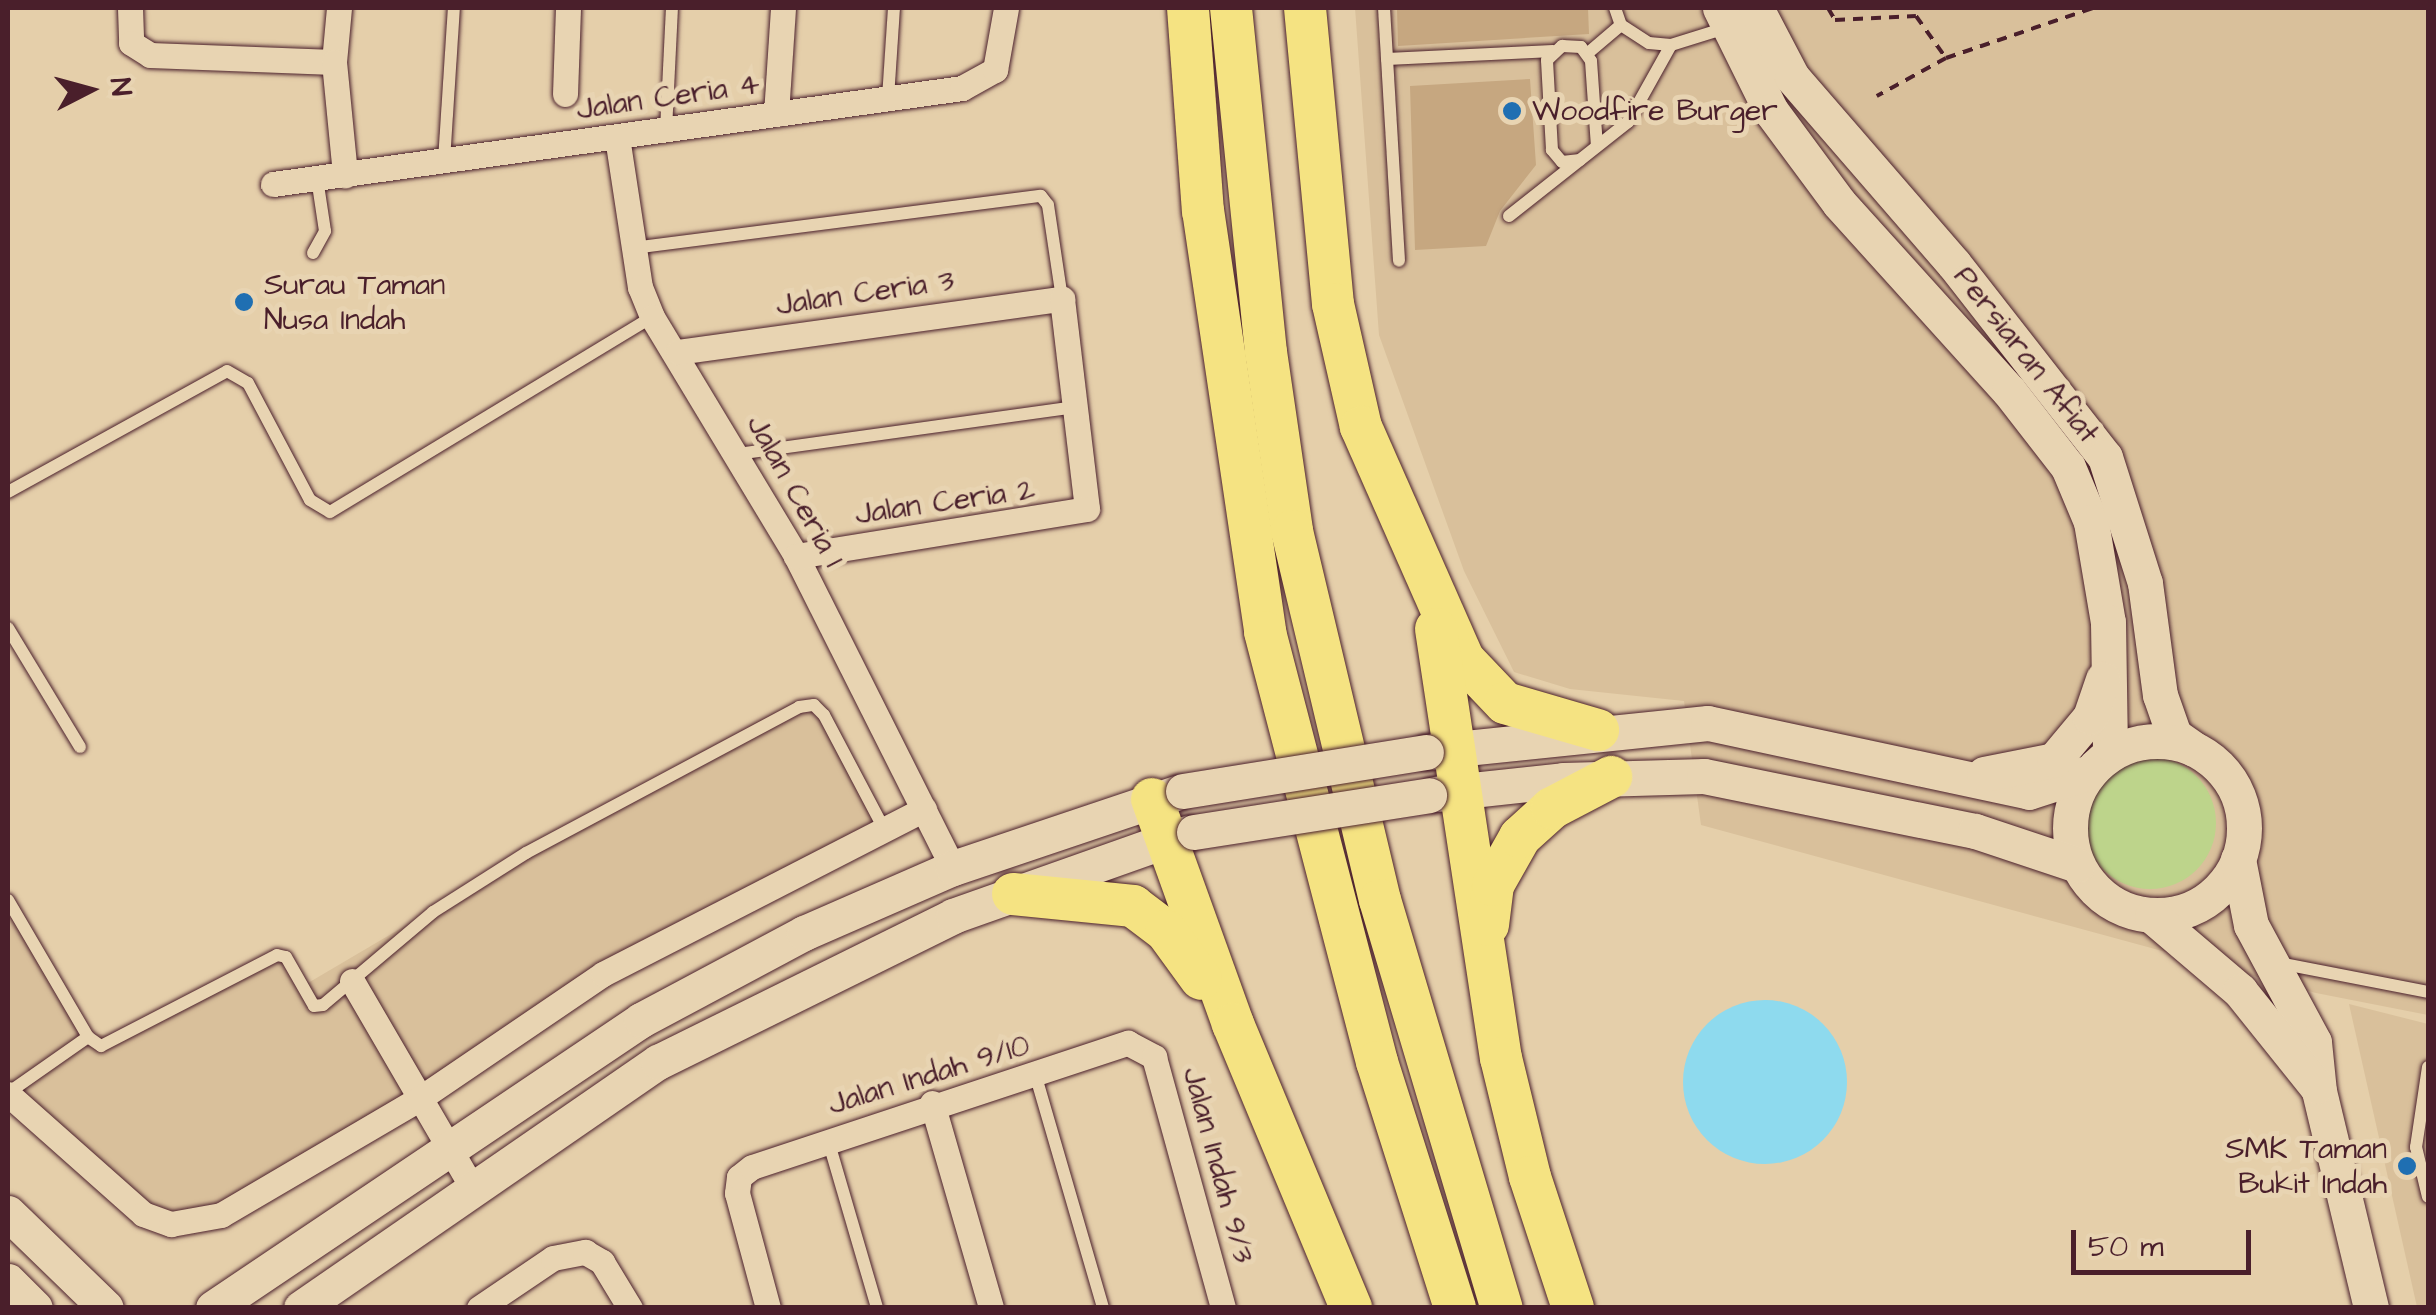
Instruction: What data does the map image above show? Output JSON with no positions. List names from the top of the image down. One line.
{"streets":{"main road":["Persiaran Afiat"],"street":["Jalan Ceria 4","Jalan Ceria 3","Jalan Ceria 1","Jalan Ceria 2","Jalan Indah 9/10","Jalan Indah 9/3"]},"crossings":[["Jalan Ceria 4","Jalan Ceria 1"],["Jalan Ceria 3","Jalan Ceria 1"],["Jalan Ceria 1","Jalan Ceria 2"],["Jalan Indah 9/10","Jalan Indah 9/3"]],"places":["Woodfire Burger","Surau Taman Nusa Indah","SMK Taman Bukit Indah"],"scale_bar":"50 m","north":"right"}
